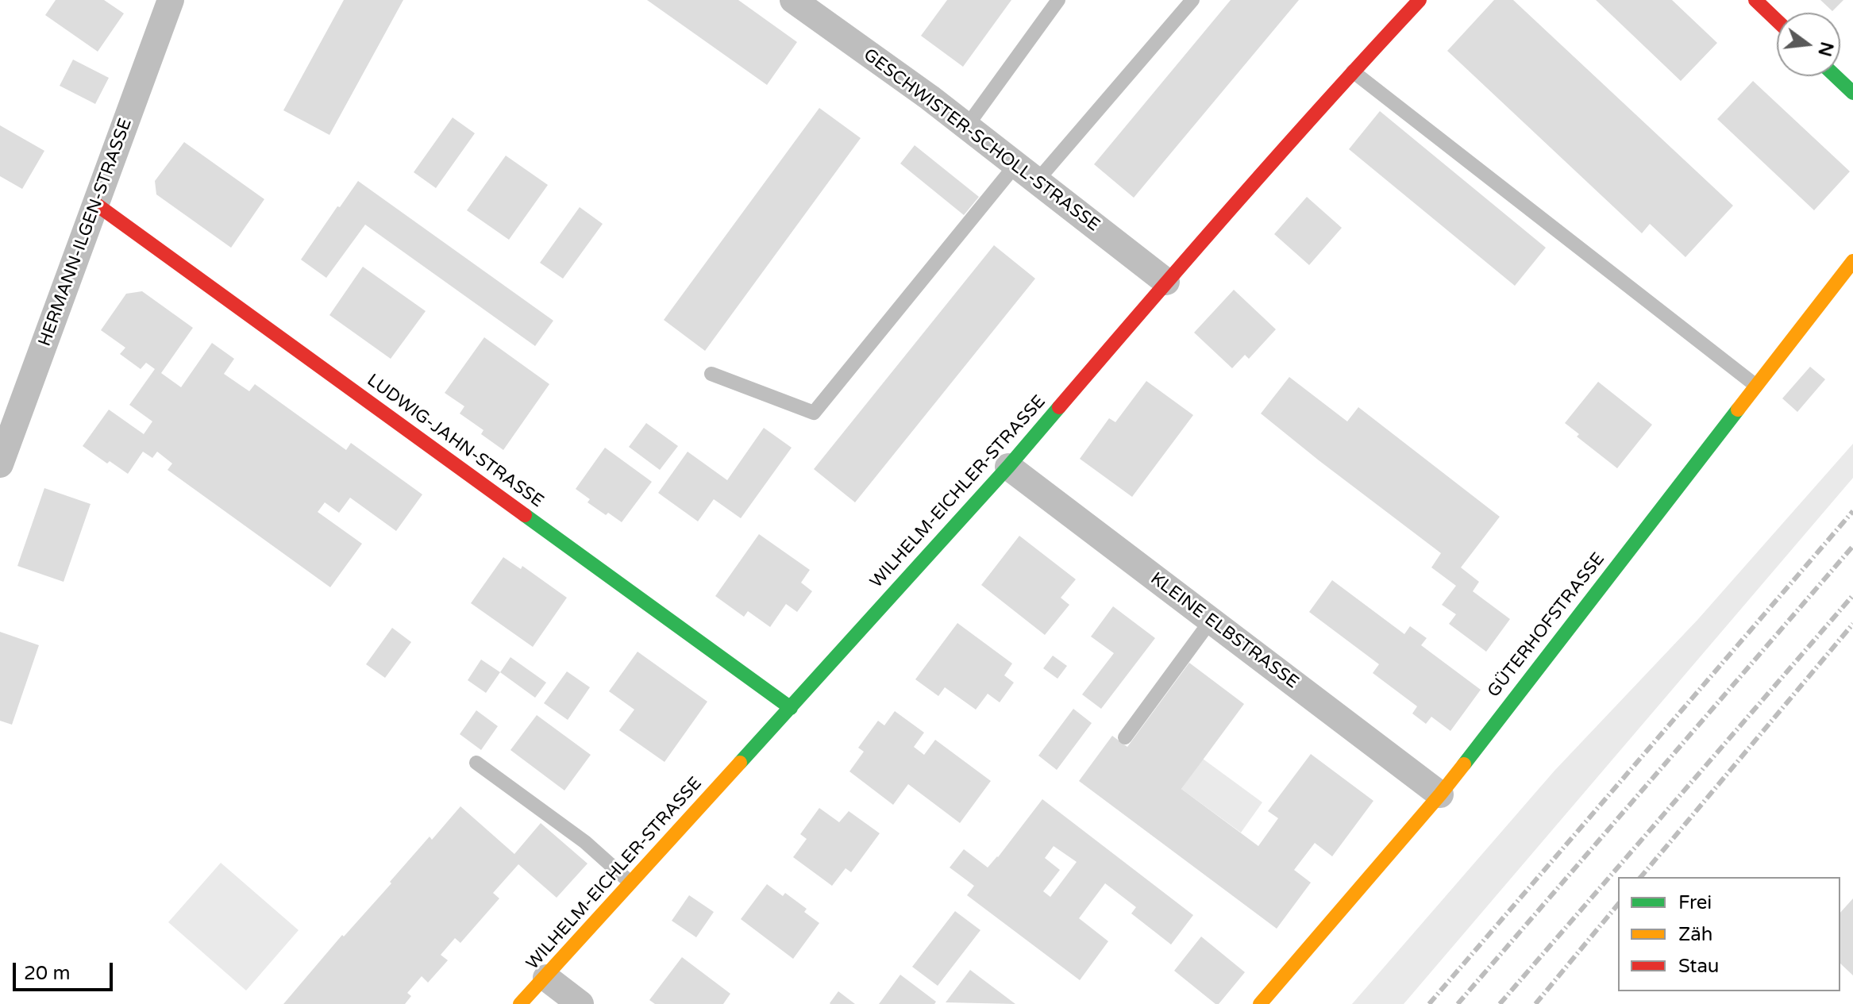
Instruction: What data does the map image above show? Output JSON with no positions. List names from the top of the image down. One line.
{"streets":{"street":["GESCHWISTER-SCHOLL-STRASSE","HERMANN-ILGEN-STRASSE","LUDWIG-JAHN-STRASSE","WILHELM-EICHLER-STRASSE","GÜTERHOFSTRASSE","KLEINE ELBSTRASSE"]},"crossings":[["GESCHWISTER-SCHOLL-STRASSE","WILHELM-EICHLER-STRASSE"],["HERMANN-ILGEN-STRASSE","LUDWIG-JAHN-STRASSE"],["LUDWIG-JAHN-STRASSE","WILHELM-EICHLER-STRASSE"],["WILHELM-EICHLER-STRASSE","KLEINE ELBSTRASSE"],["GÜTERHOFSTRASSE","KLEINE ELBSTRASSE"]],"legend":["Frei","Zäh","Stau"],"scale_bar":"20 m","north":"right"}
